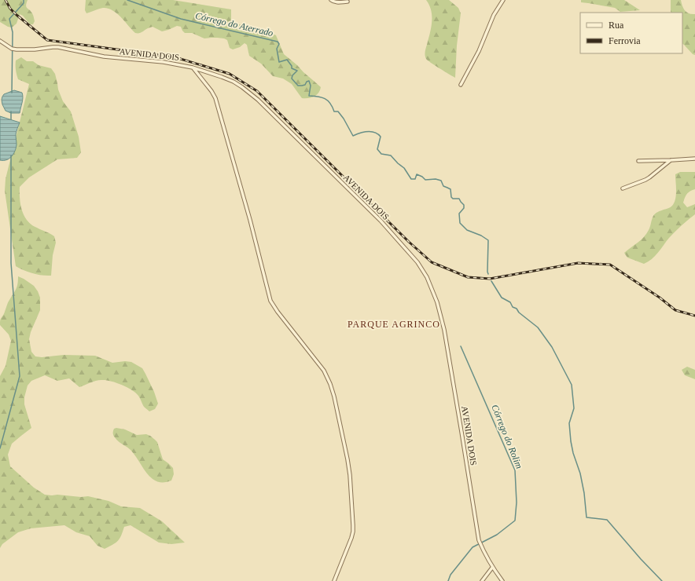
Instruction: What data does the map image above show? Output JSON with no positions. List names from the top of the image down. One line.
{"streets":{"street":["AVENIDA DOIS"]},"districts":["PARQUE AGRINCO"],"water":["Córrego do Aterrado","Córrego do Rolim"],"legend":["Rua","Ferrovia"]}
